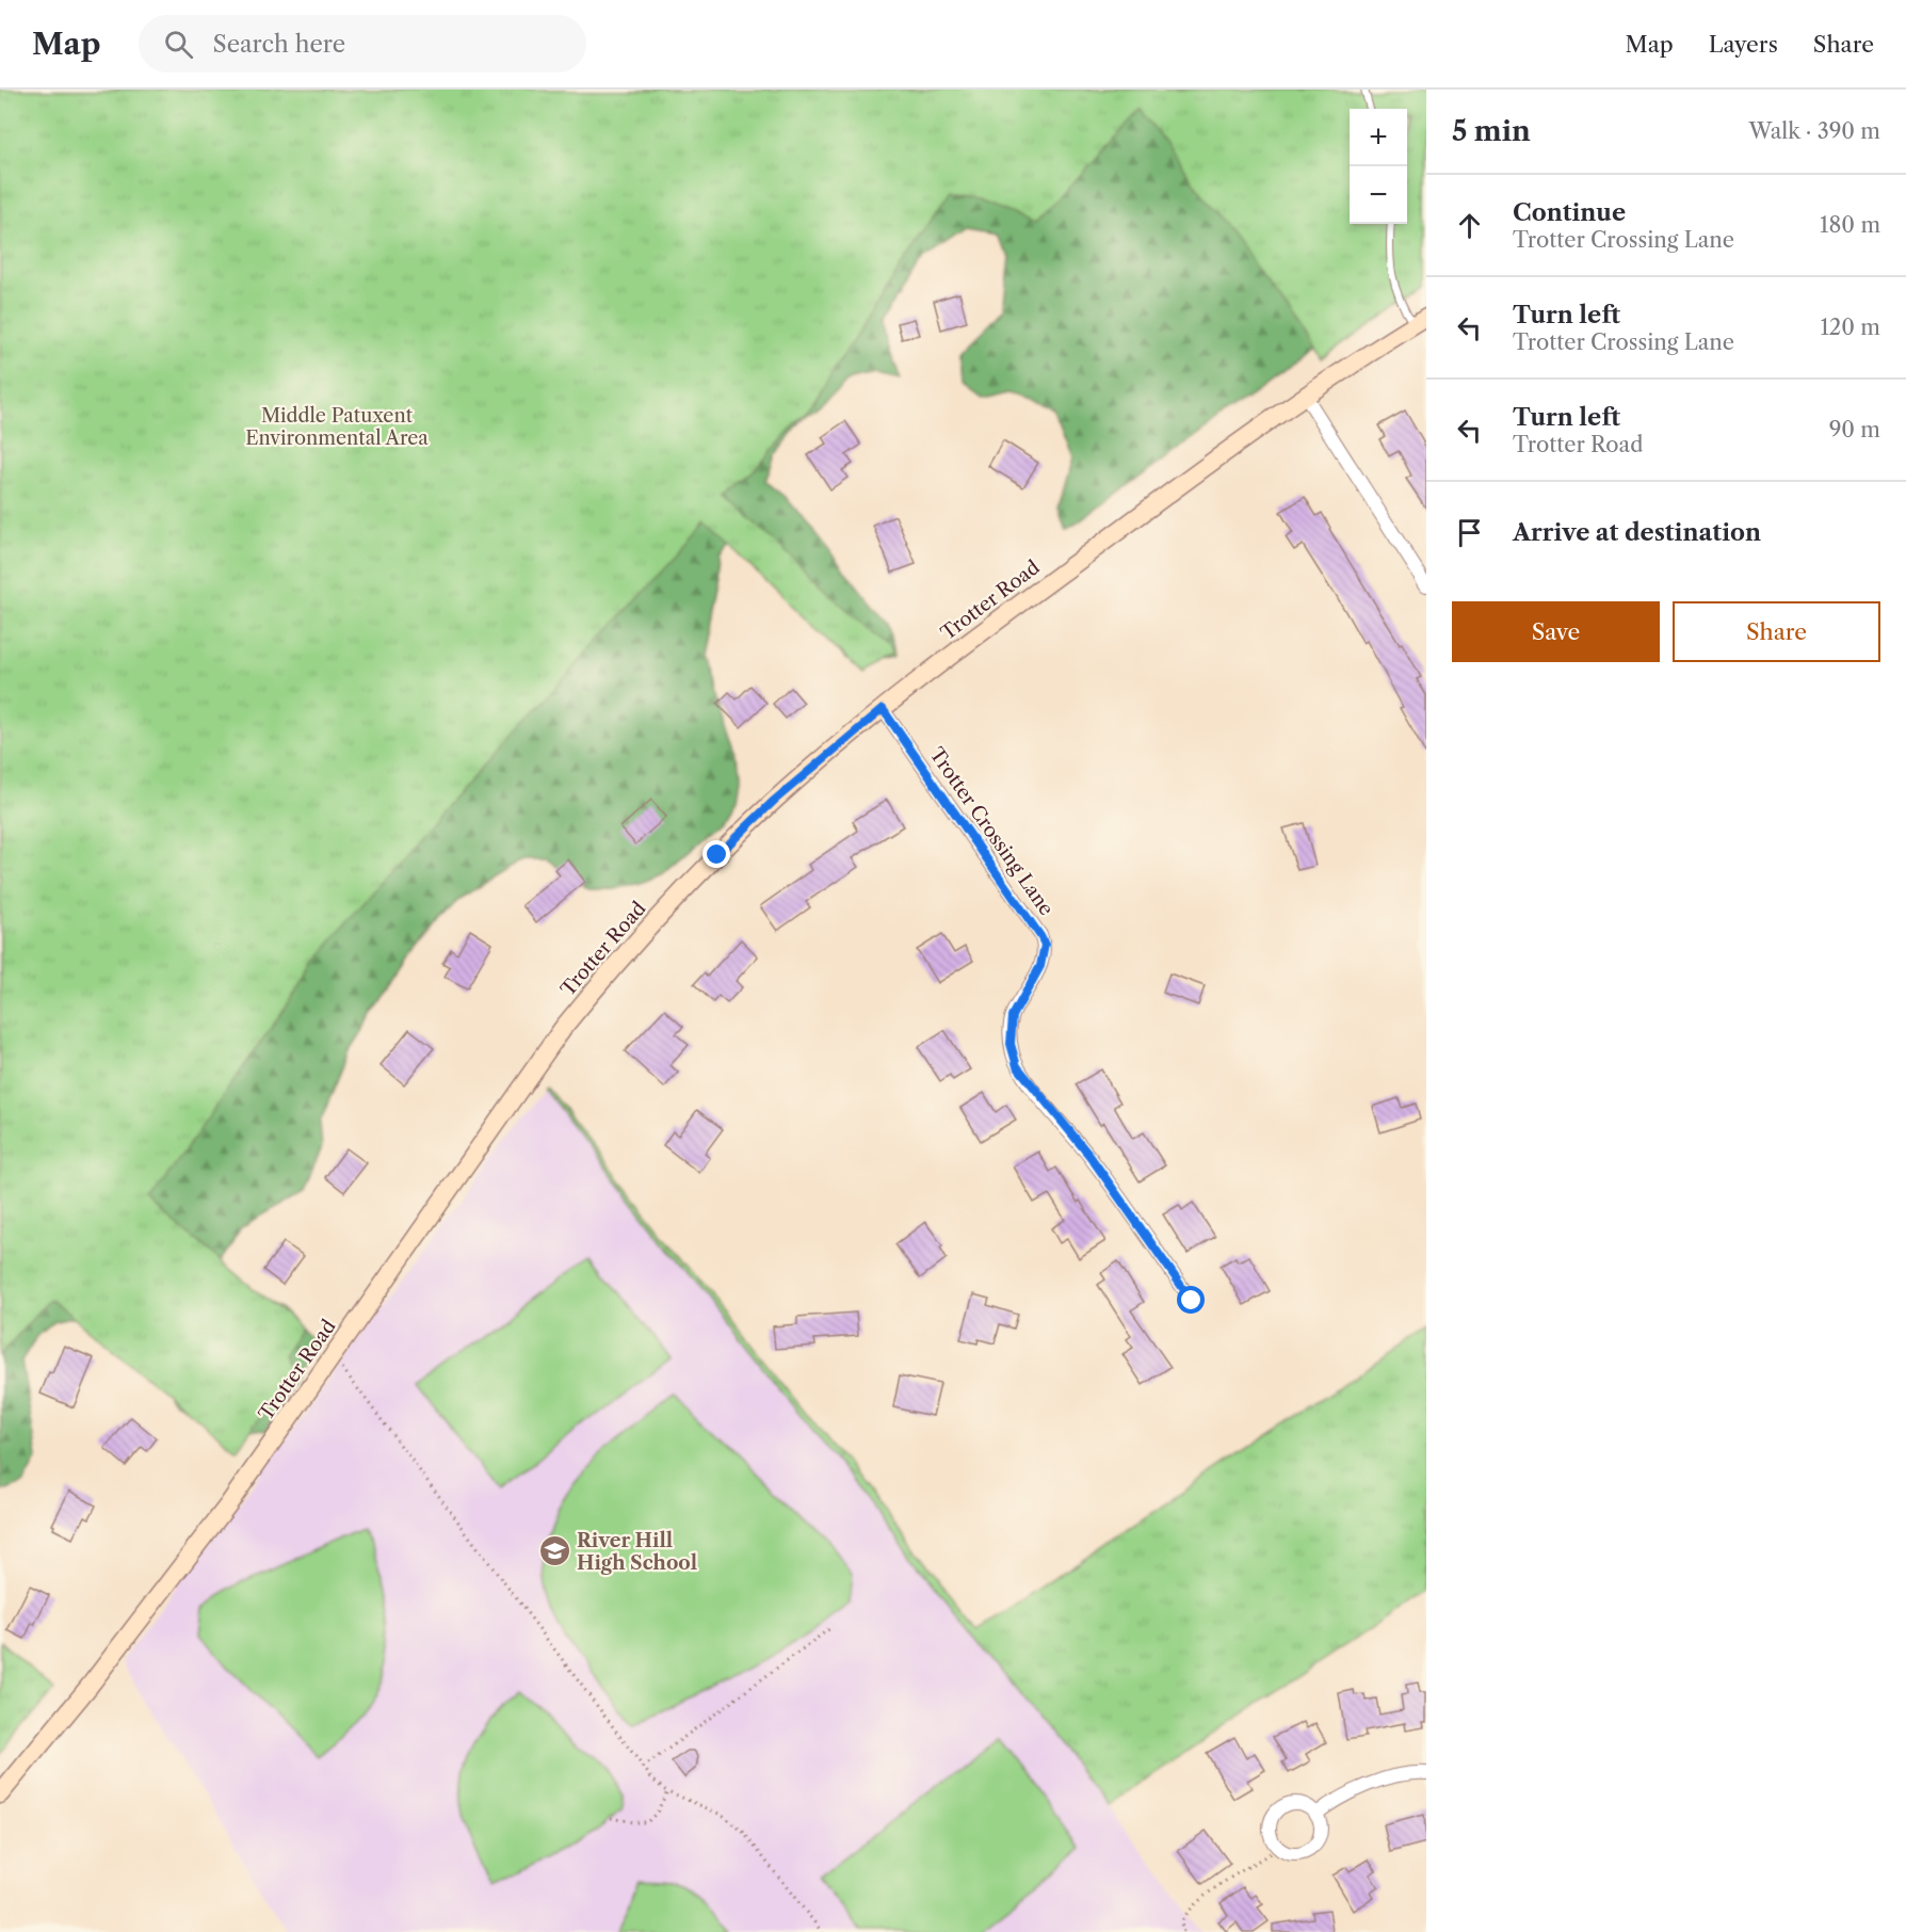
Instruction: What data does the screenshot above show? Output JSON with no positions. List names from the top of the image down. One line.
{"streets":{"street":["Trotter Road","Trotter Crossing Lane"]},"crossings":[["Trotter Road","Trotter Crossing Lane"]],"parks":["Middle Patuxent Environmental Area"],"places":{"school or university":["River Hill High School"]},"page":{"header":"Map","search":"Search here","nav":["Map","Layers","Share"],"heading":["5 min","Walk · 390 m"],"map_buttons":["+","−"],"list":[["Continue","Trotter Crossing Lane","180 m"],["Turn left","Trotter Crossing Lane","120 m"],["Turn left","Trotter Road","90 m"],"Arrive at destination"],"buttons":["Save","Share"]}}
